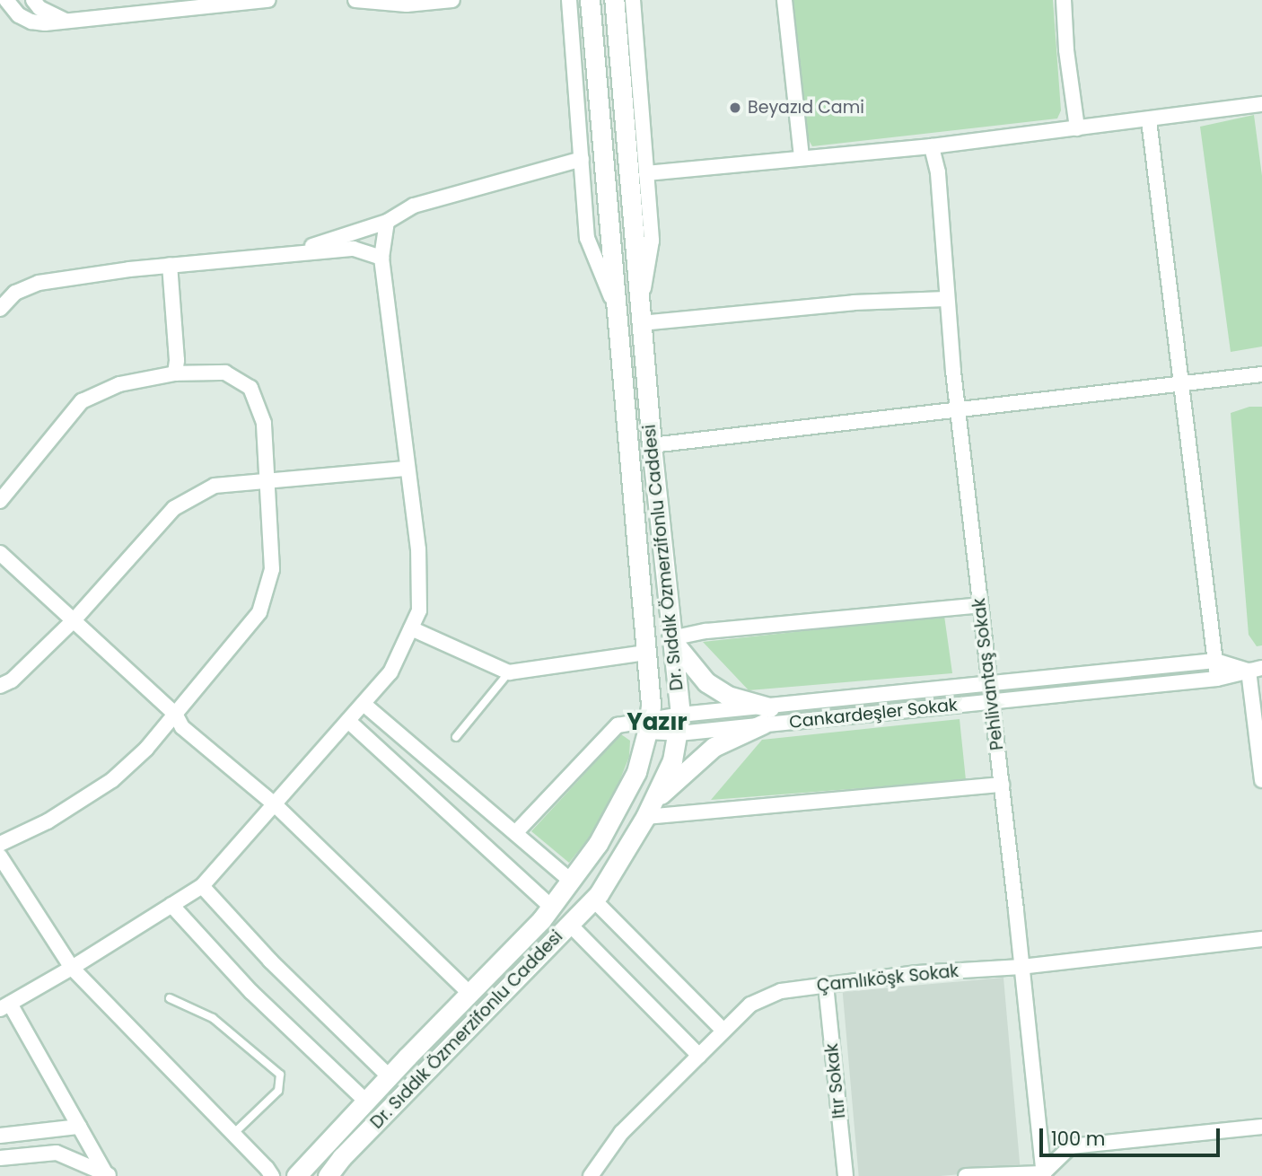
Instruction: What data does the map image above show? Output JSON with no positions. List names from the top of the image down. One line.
{"streets":{"main road":["Dr. Sıddık Özmerzifonlu Caddesi"],"street":["Pehlivantaş Sokak","Cankardeşler Sokak","Çamlıköşk Sokak","Itır Sokak"]},"crossings":[["Dr. Sıddık Özmerzifonlu Caddesi","Cankardeşler Sokak"],["Pehlivantaş Sokak","Cankardeşler Sokak"],["Pehlivantaş Sokak","Çamlıköşk Sokak"],["Çamlıköşk Sokak","Itır Sokak"]],"districts":["Yazır"],"places":["Beyazıd Cami"],"scale_bar":"100 m"}
